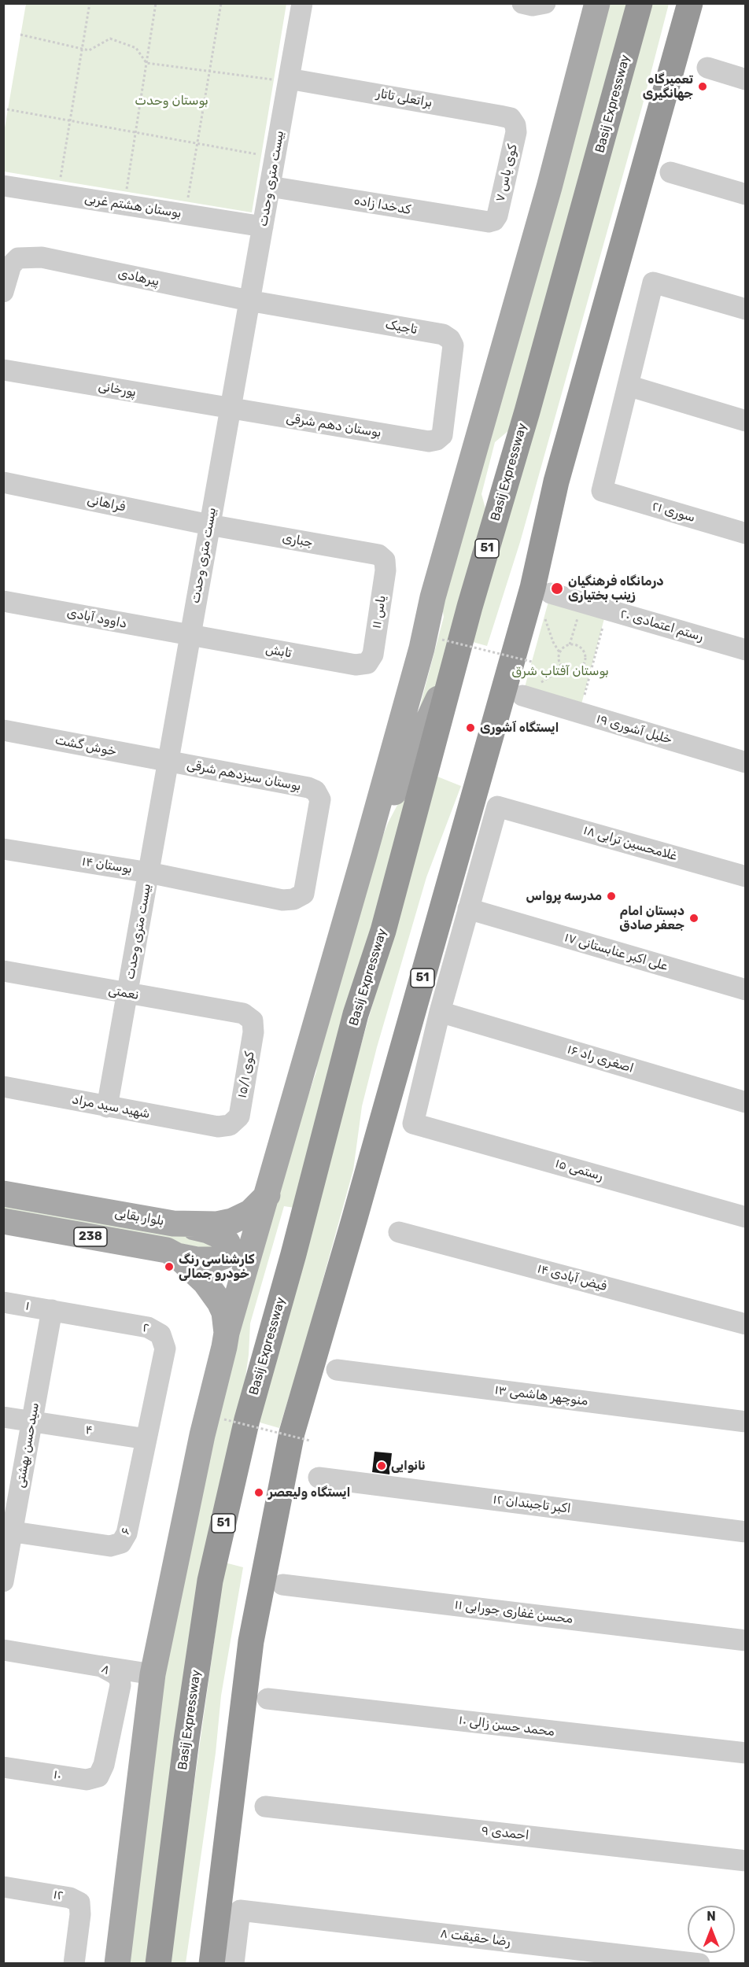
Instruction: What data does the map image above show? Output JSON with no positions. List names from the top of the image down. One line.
{"streets":{"highway":["Basij Expressway","51"],"main road":["بلوار بقایی","238"],"street":["براتعلی تاتار","کوی یاس ۷","بیست متری وحدت","کدخدا زاده","بوستان هشتم غربی","پیرهادی","تاجیک","پورخانی","بوستان دهم شرقی","فراهانی","سوری ۲۱","جباری","یاس ۱۱","داوود آبادی","رستم اعتمادی ۲۰","تابش","خلیل آشوری ۱۹","خوش گشت","بوستان سیزدهم شرقی","غلامحسین ترابی ۱۸","بوستان ۱۴","علی اکبر عنابستانی ۱۷","نعمتی","اصغری راد ۱۶","کوی ۱۵/۱","شهید سید مراد","رستمی ۱۵","فیض آبادی ۱۴","۱","۲","منوچهر هاشمی ۱۳","۴","سیدحسن بهشتی","اکبر تاجبندان ۱۲","۶","محسن غفاری جورابی ۱۱","۸","محمد حسن زالی ۱۰","۱۰","احمدی ۹","۱۲","رضا حقیقت ۸"]},"crossings":[["براتعلی تاتار","کوی یاس ۷"],["براتعلی تاتار","بیست متری وحدت"],["کوی یاس ۷","کدخدا زاده"],["بیست متری وحدت","کدخدا زاده"],["بیست متری وحدت","بوستان هشتم غربی"],["بیست متری وحدت","پیرهادی"],["بیست متری وحدت","تاجیک"],["بیست متری وحدت","پورخانی"],["بیست متری وحدت","بوستان دهم شرقی"],["بیست متری وحدت","فراهانی"],["بیست متری وحدت","جباری"],["بیست متری وحدت","داوود آبادی"],["بیست متری وحدت","تابش"],["بیست متری وحدت","خوش گشت"],["بیست متری وحدت","بوستان سیزدهم شرقی"],["بیست متری وحدت","بوستان ۱۴"],["بیست متری وحدت","نعمتی"],["بیست متری وحدت","شهید سید مراد"],["پیرهادی","تاجیک"],["تاجیک","بوستان دهم شرقی"],["پورخانی","بوستان دهم شرقی"],["فراهانی","جباری"],["جباری","یاس ۱۱"],["یاس ۱۱","تابش"],["داوود آبادی","تابش"],["خوش گشت","بوستان سیزدهم شرقی"],["بوستان سیزدهم شرقی","بوستان ۱۴"],["غلامحسین ترابی ۱۸","علی اکبر عنابستانی ۱۷"],["نعمتی","کوی ۱۵/۱"],["اصغری راد ۱۶","رستمی ۱۵"],["کوی ۱۵/۱","شهید سید مراد"],["۱","۲"],["۱","سیدحسن بهشتی"],["۲","۴"],["۲","سیدحسن بهشتی"],["۲","۶"],["۴","سیدحسن بهشتی"],["۴","۶"],["سیدحسن بهشتی","۶"],["۸","۱۰"]],"parks":["بوستان وحدت","بوستان آفتاب شرق"],"places":["تعمیرگاه جهانگیری","درمانگاه فرهنگیان زینب بختیاری","ایستگاه آشوری","مدرسه پرواس","دبستان امام جعفر صادق","کارشناسی رنگ خودرو جمالی","نانوایی","ایستگاه ولیعصر"],"north":"top"}
